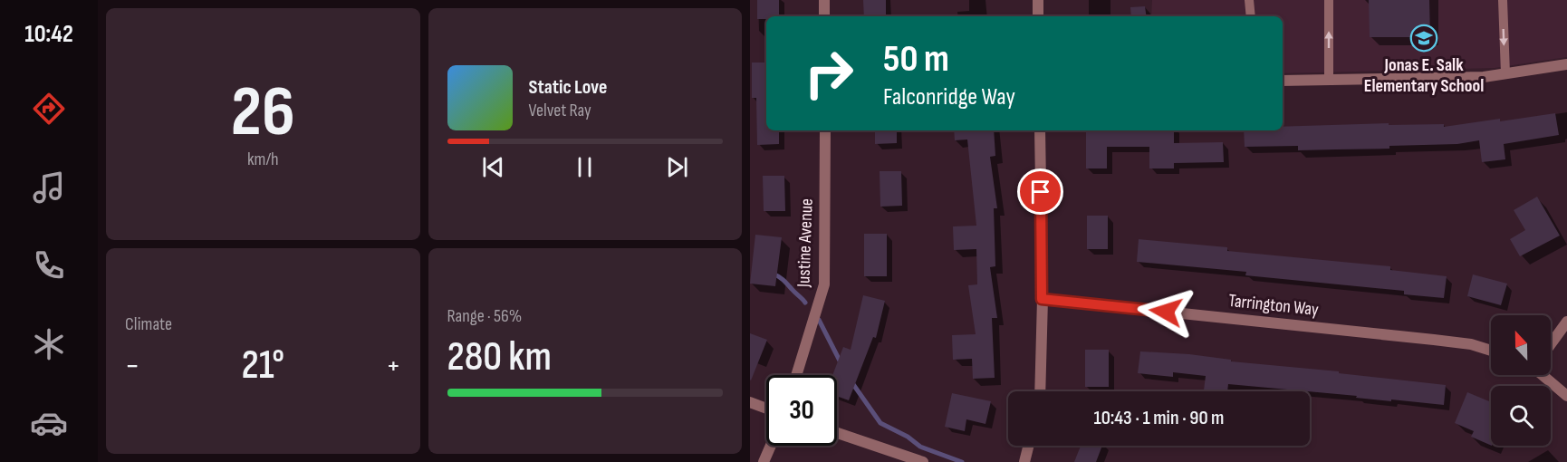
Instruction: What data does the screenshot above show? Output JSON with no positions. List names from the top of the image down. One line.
{"streets":{"street":["Justine Avenue","Tarrington Way"]},"places":{"school or university":["Jonas E. Salk Elementary School"]},"north":"top","page":{"tabs":"10:42","tile":[["26","km/h"],"Climate",["Range · 56%","280 km"]],"turn":["50 m","Falconridge Way"],"song":["Static Love","Velvet Ray"],"heat":["−","21°","+"],"limit":"30","trip":"10:43 · 1 min · 90 m"}}
